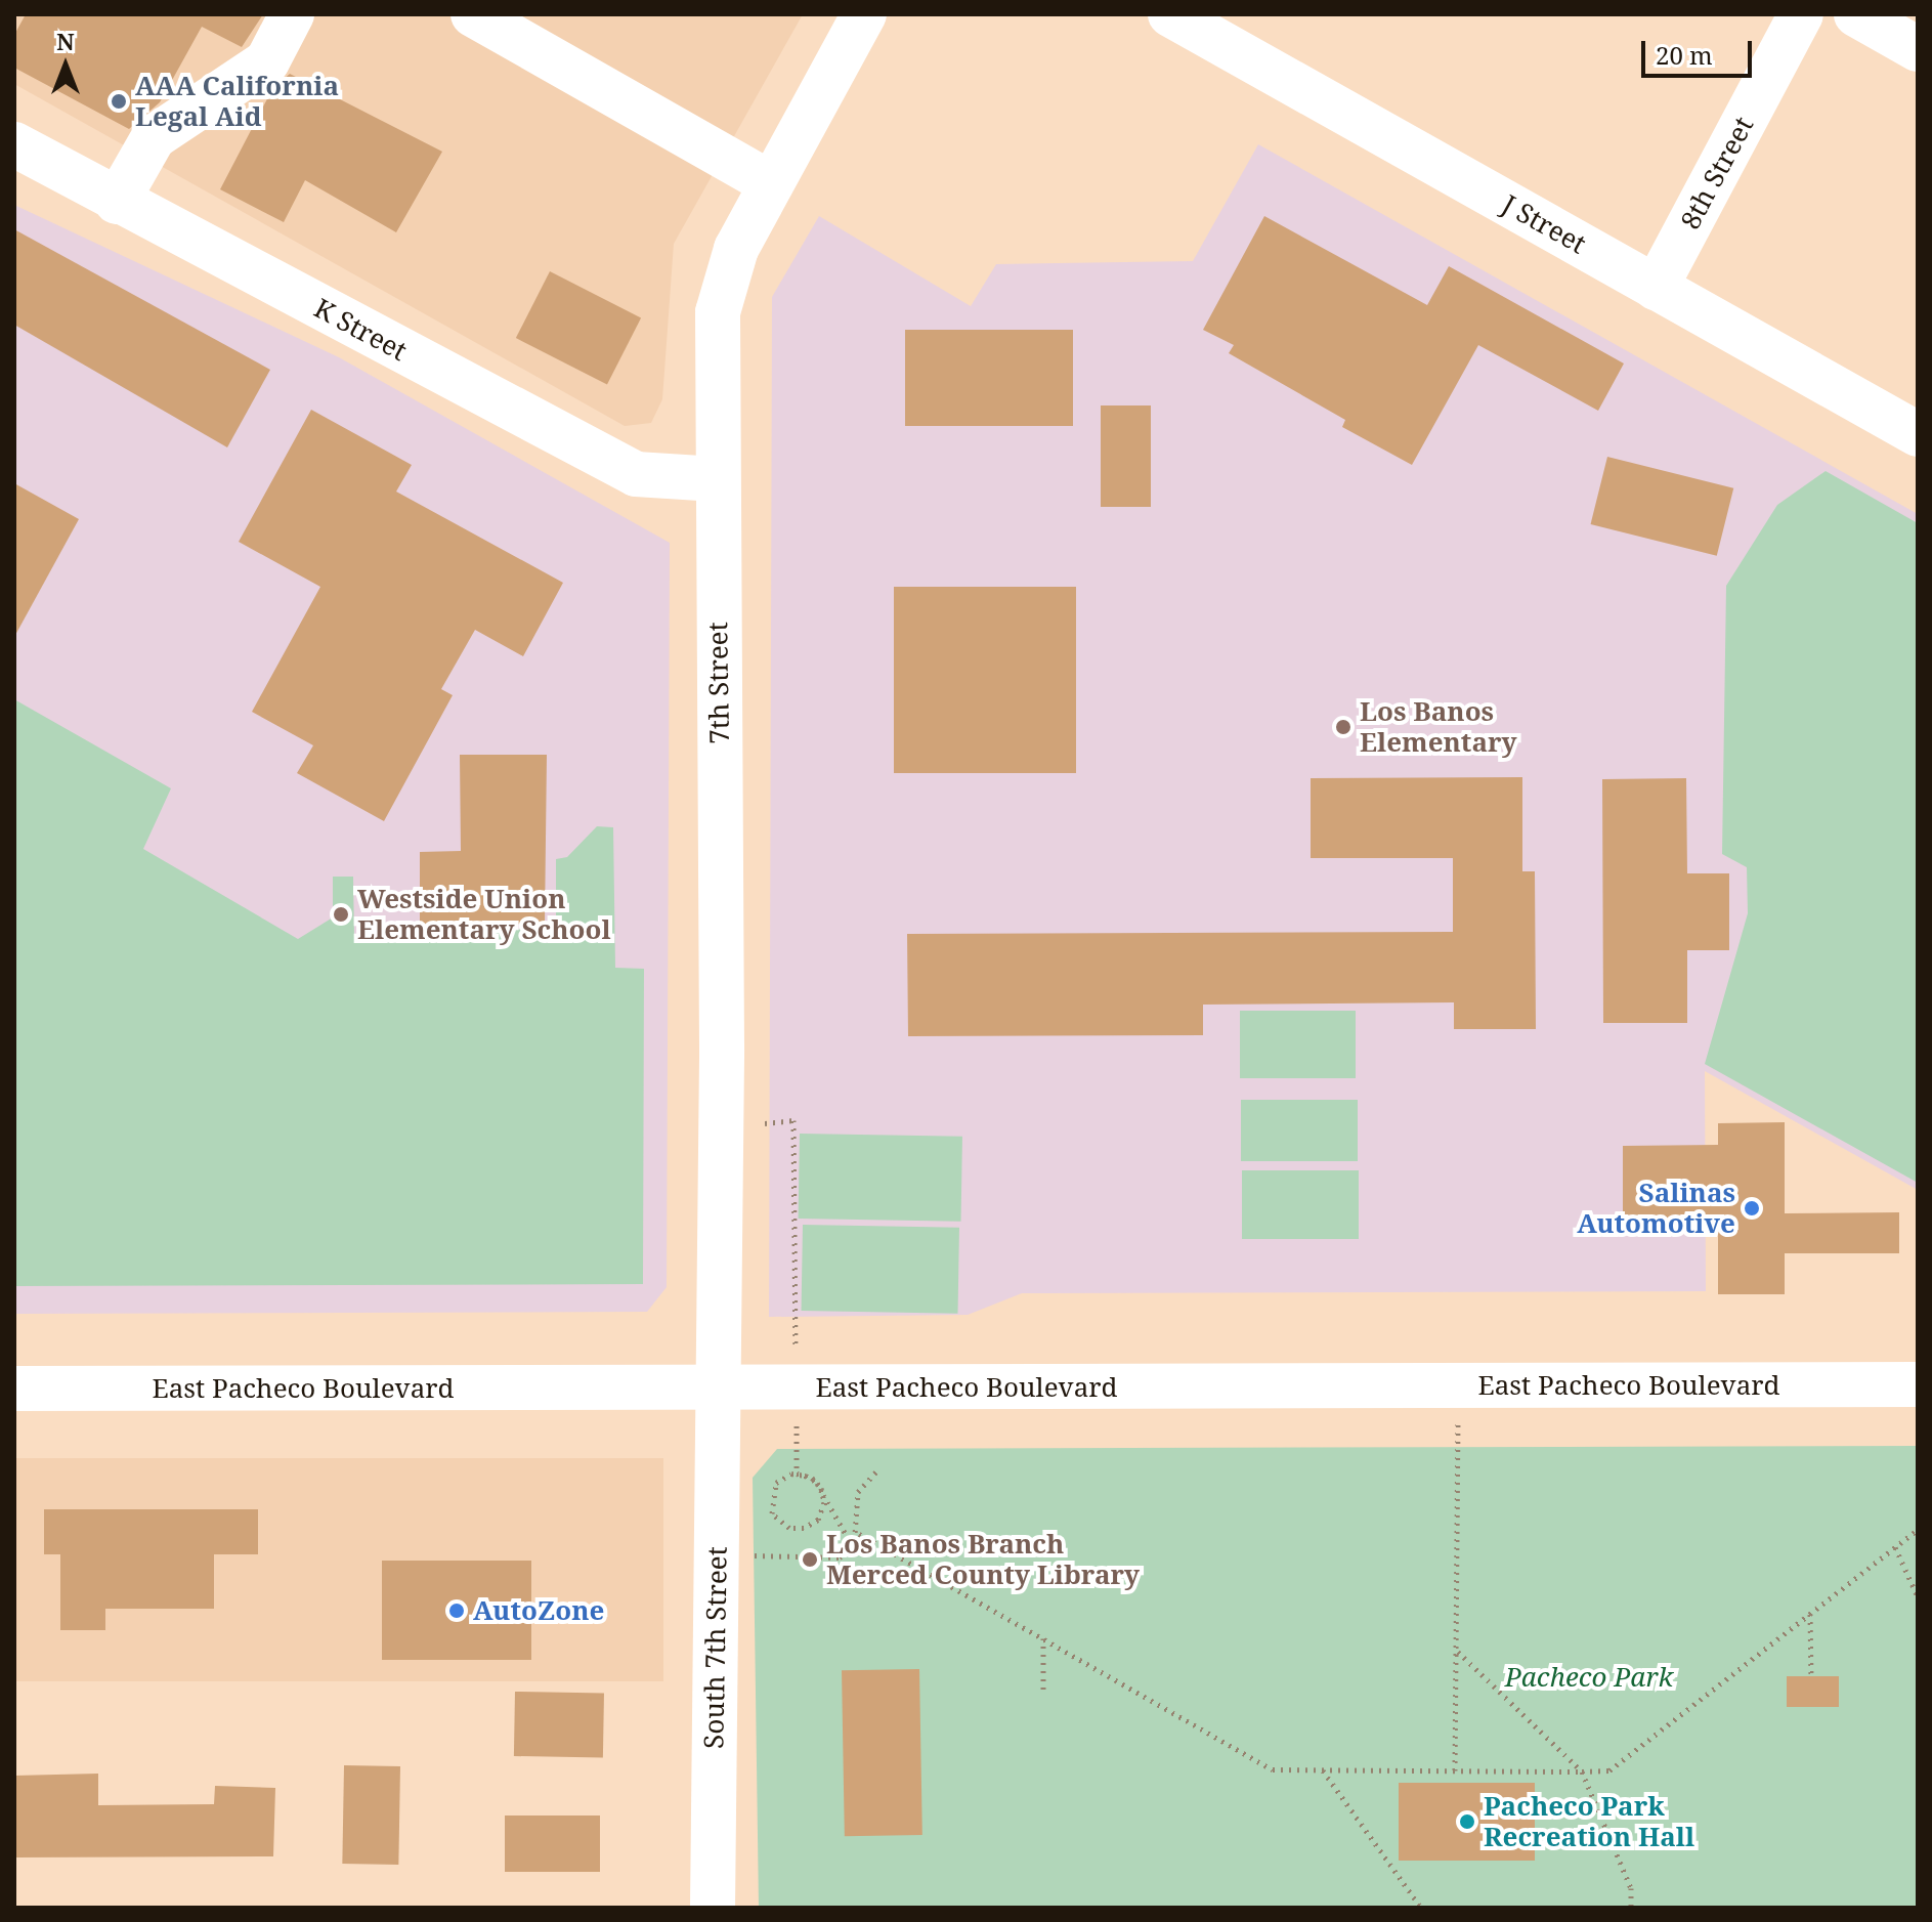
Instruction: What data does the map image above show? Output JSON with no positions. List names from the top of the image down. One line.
{"streets":{"main road":["8th Street","J Street","K Street","7th Street","East Pacheco Boulevard","South 7th Street"]},"crossings":[["8th Street","J Street"],["K Street","7th Street"],["7th Street","East Pacheco Boulevard"],["7th Street","South 7th Street"],["East Pacheco Boulevard","South 7th Street"]],"parks":["Pacheco Park"],"places":["AAA California Legal Aid","Los Banos Elementary","Westside Union Elementary School","Salinas Automotive","Los Banos Branch Merced County Library","AutoZone","Pacheco Park Recreation Hall"],"scale_bar":"20 m","north":"top"}
